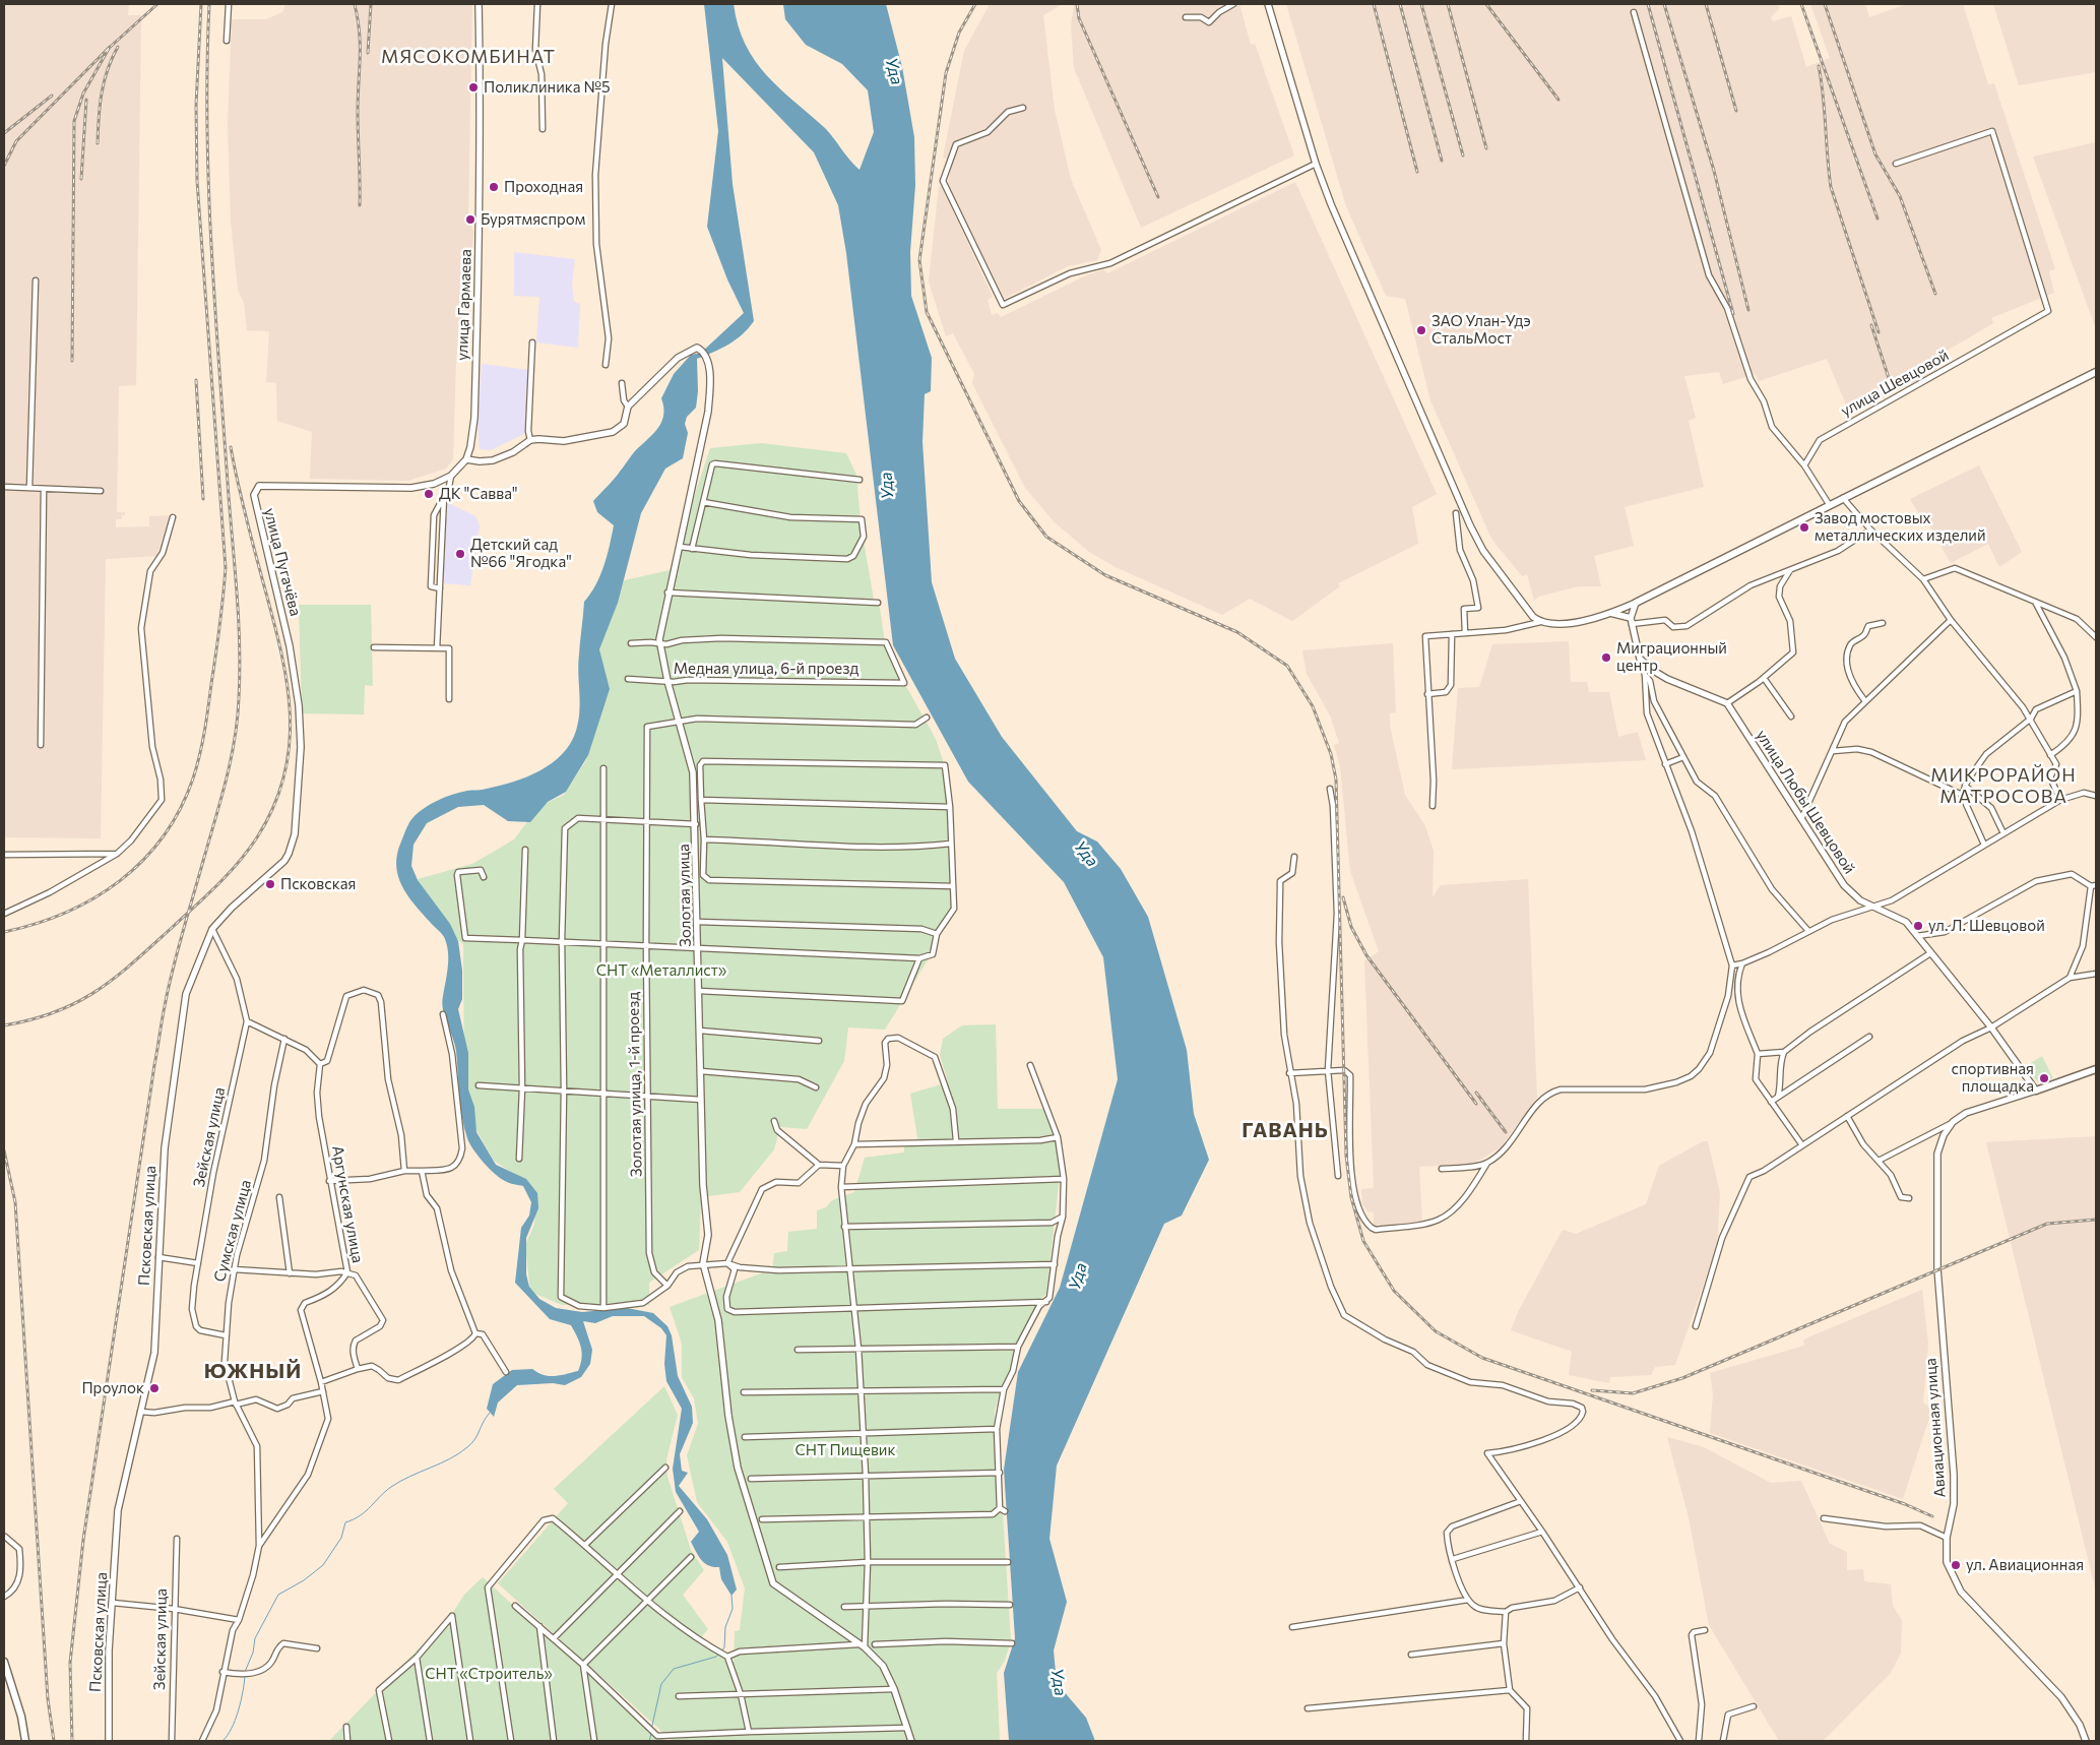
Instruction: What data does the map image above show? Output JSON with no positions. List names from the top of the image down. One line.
{"streets":{"street":["улица Гармаева","улица Шевцовой","улица Пугачёва","Медная улица, 6-й проезд","улица Любы Шевцовой","Золотая улица","Золотая улица, 1-й проезд","Зейская улица","Аргунская улица","Псковская улица","Сумская улица","Авиационная улица"]},"crossings":[["улица Пугачёва","Псковская улица"],["Медная улица, 6-й проезд","Золотая улица"],["Золотая улица","Золотая улица, 1-й проезд"],["Зейская улица","Псковская улица"],["Зейская улица","Сумская улица"],["Аргунская улица","Сумская улица"]],"districts":["МЯСОКОМБИНАТ","МИКРОРАЙОН МАТРОСОВА","ГАВАНЬ","ЮЖНЫЙ"],"water":["Уда"],"parks":["СНТ «Металлист»","СНТ Пищевик","СНТ «Строитель»"],"places":["Поликлиника №5","Проходная","Бурятмяспром","ЗАО Улан-Удэ СтальМост","ДК \"Савва\"","Завод мостовых металлических изделий","Детский сад №66 \"Ягодка\"","Миграционный центр","Псковская","ул. Л. Шевцовой","спортивная площадка","Проулок","ул. Авиационная"]}
